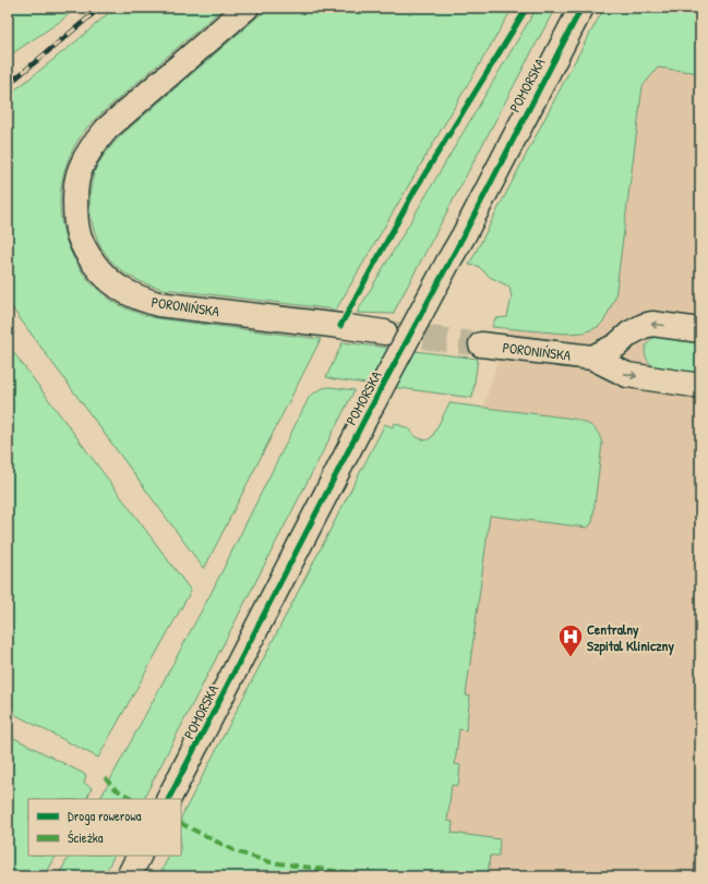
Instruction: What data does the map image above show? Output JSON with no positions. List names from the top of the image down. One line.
{"streets":{"street":["POMORSKA","PORONIŃSKA"]},"places":{"hospital":["Centralny Szpital Kliniczny"]},"legend":["Droga rowerowa","Ścieżka"]}
